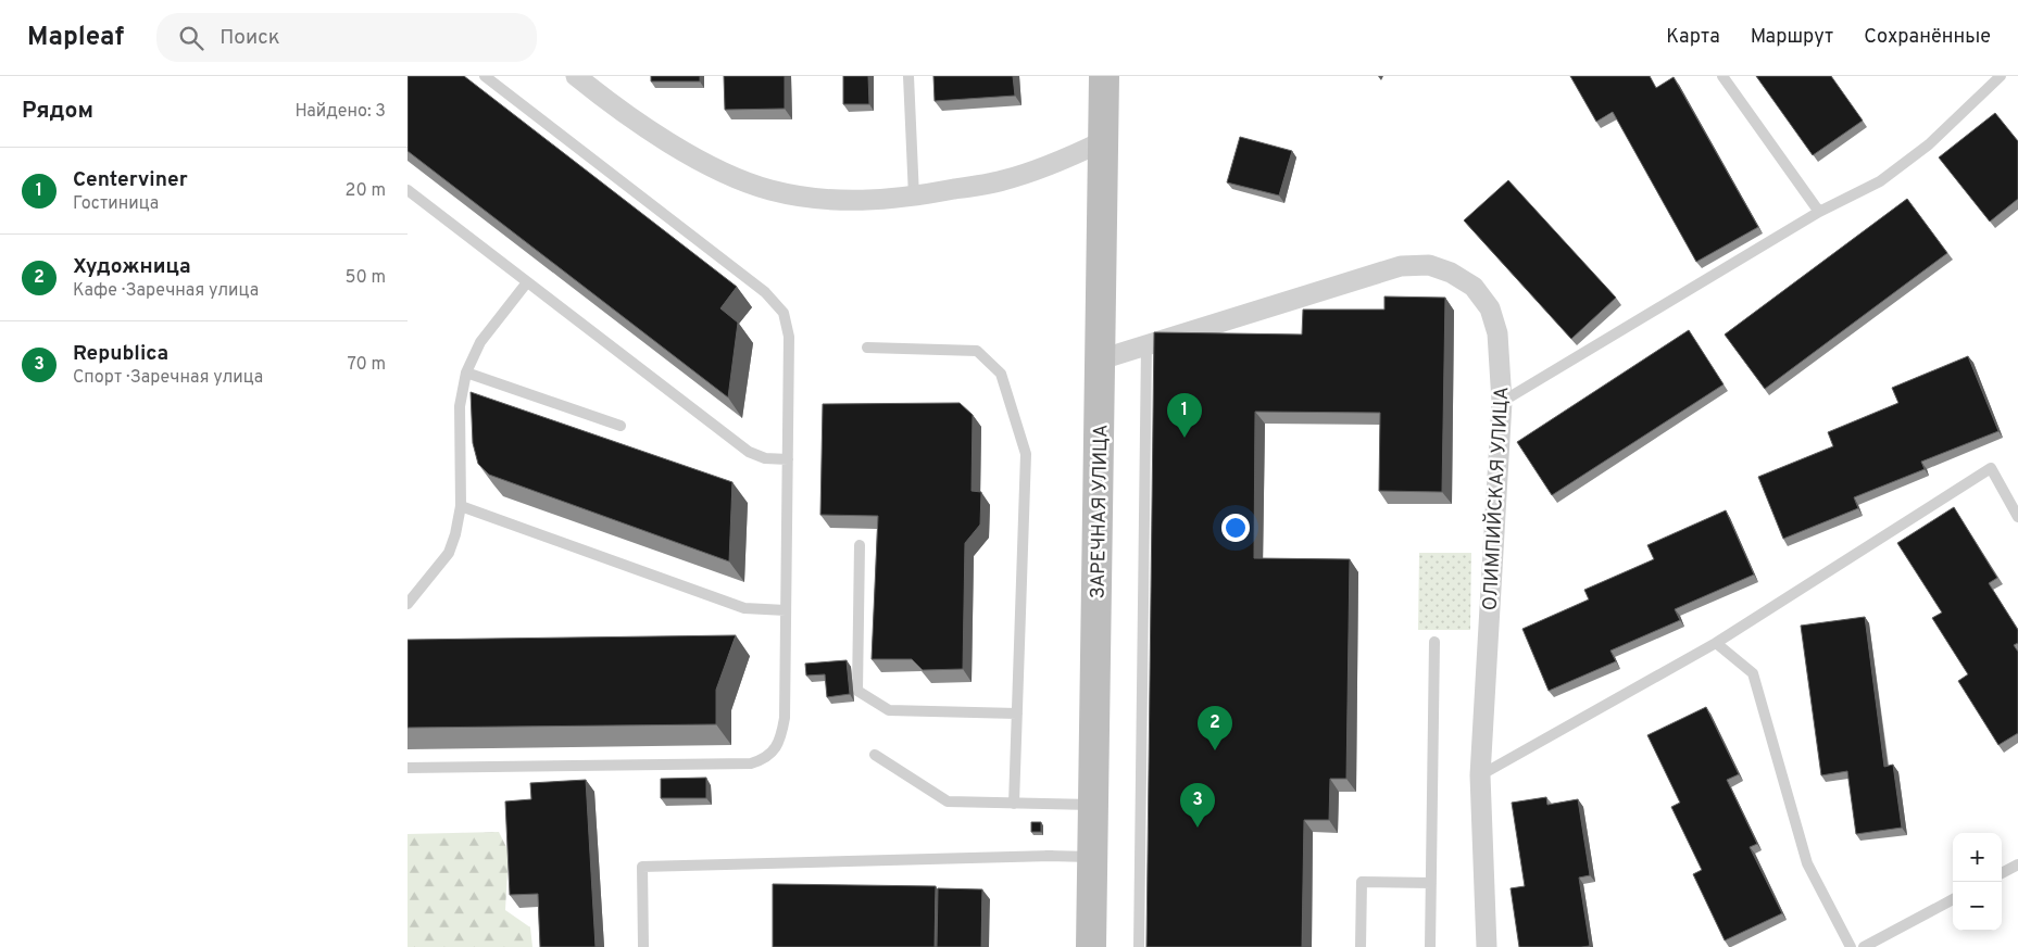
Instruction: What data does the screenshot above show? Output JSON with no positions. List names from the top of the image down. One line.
{"streets":{"main road":["ЗАРЕЧНАЯ УЛИЦА"],"street":["ОЛИМПИЙСКАЯ УЛИЦА"]},"crossings":[["ОЛИМПИЙСКАЯ УЛИЦА","ЗАРЕЧНАЯ УЛИЦА"]],"page":{"header":"Mapleaf","search":"Поиск","nav":["Карта","Маршрут","Сохранённые"],"heading":["Рядом","Найдено: 3"],"list":[{"mark":"1","name":"Centerviner","note":"Гостиница","value":"20 m"},{"mark":"2","name":"Художница","note":"Кафе · Заречная улица","value":"50 m"},{"mark":"3","name":"Republica","note":"Спорт · Заречная улица","value":"70 m"}],"pins":["1","2","3"],"map_buttons":["+","−"]}}
